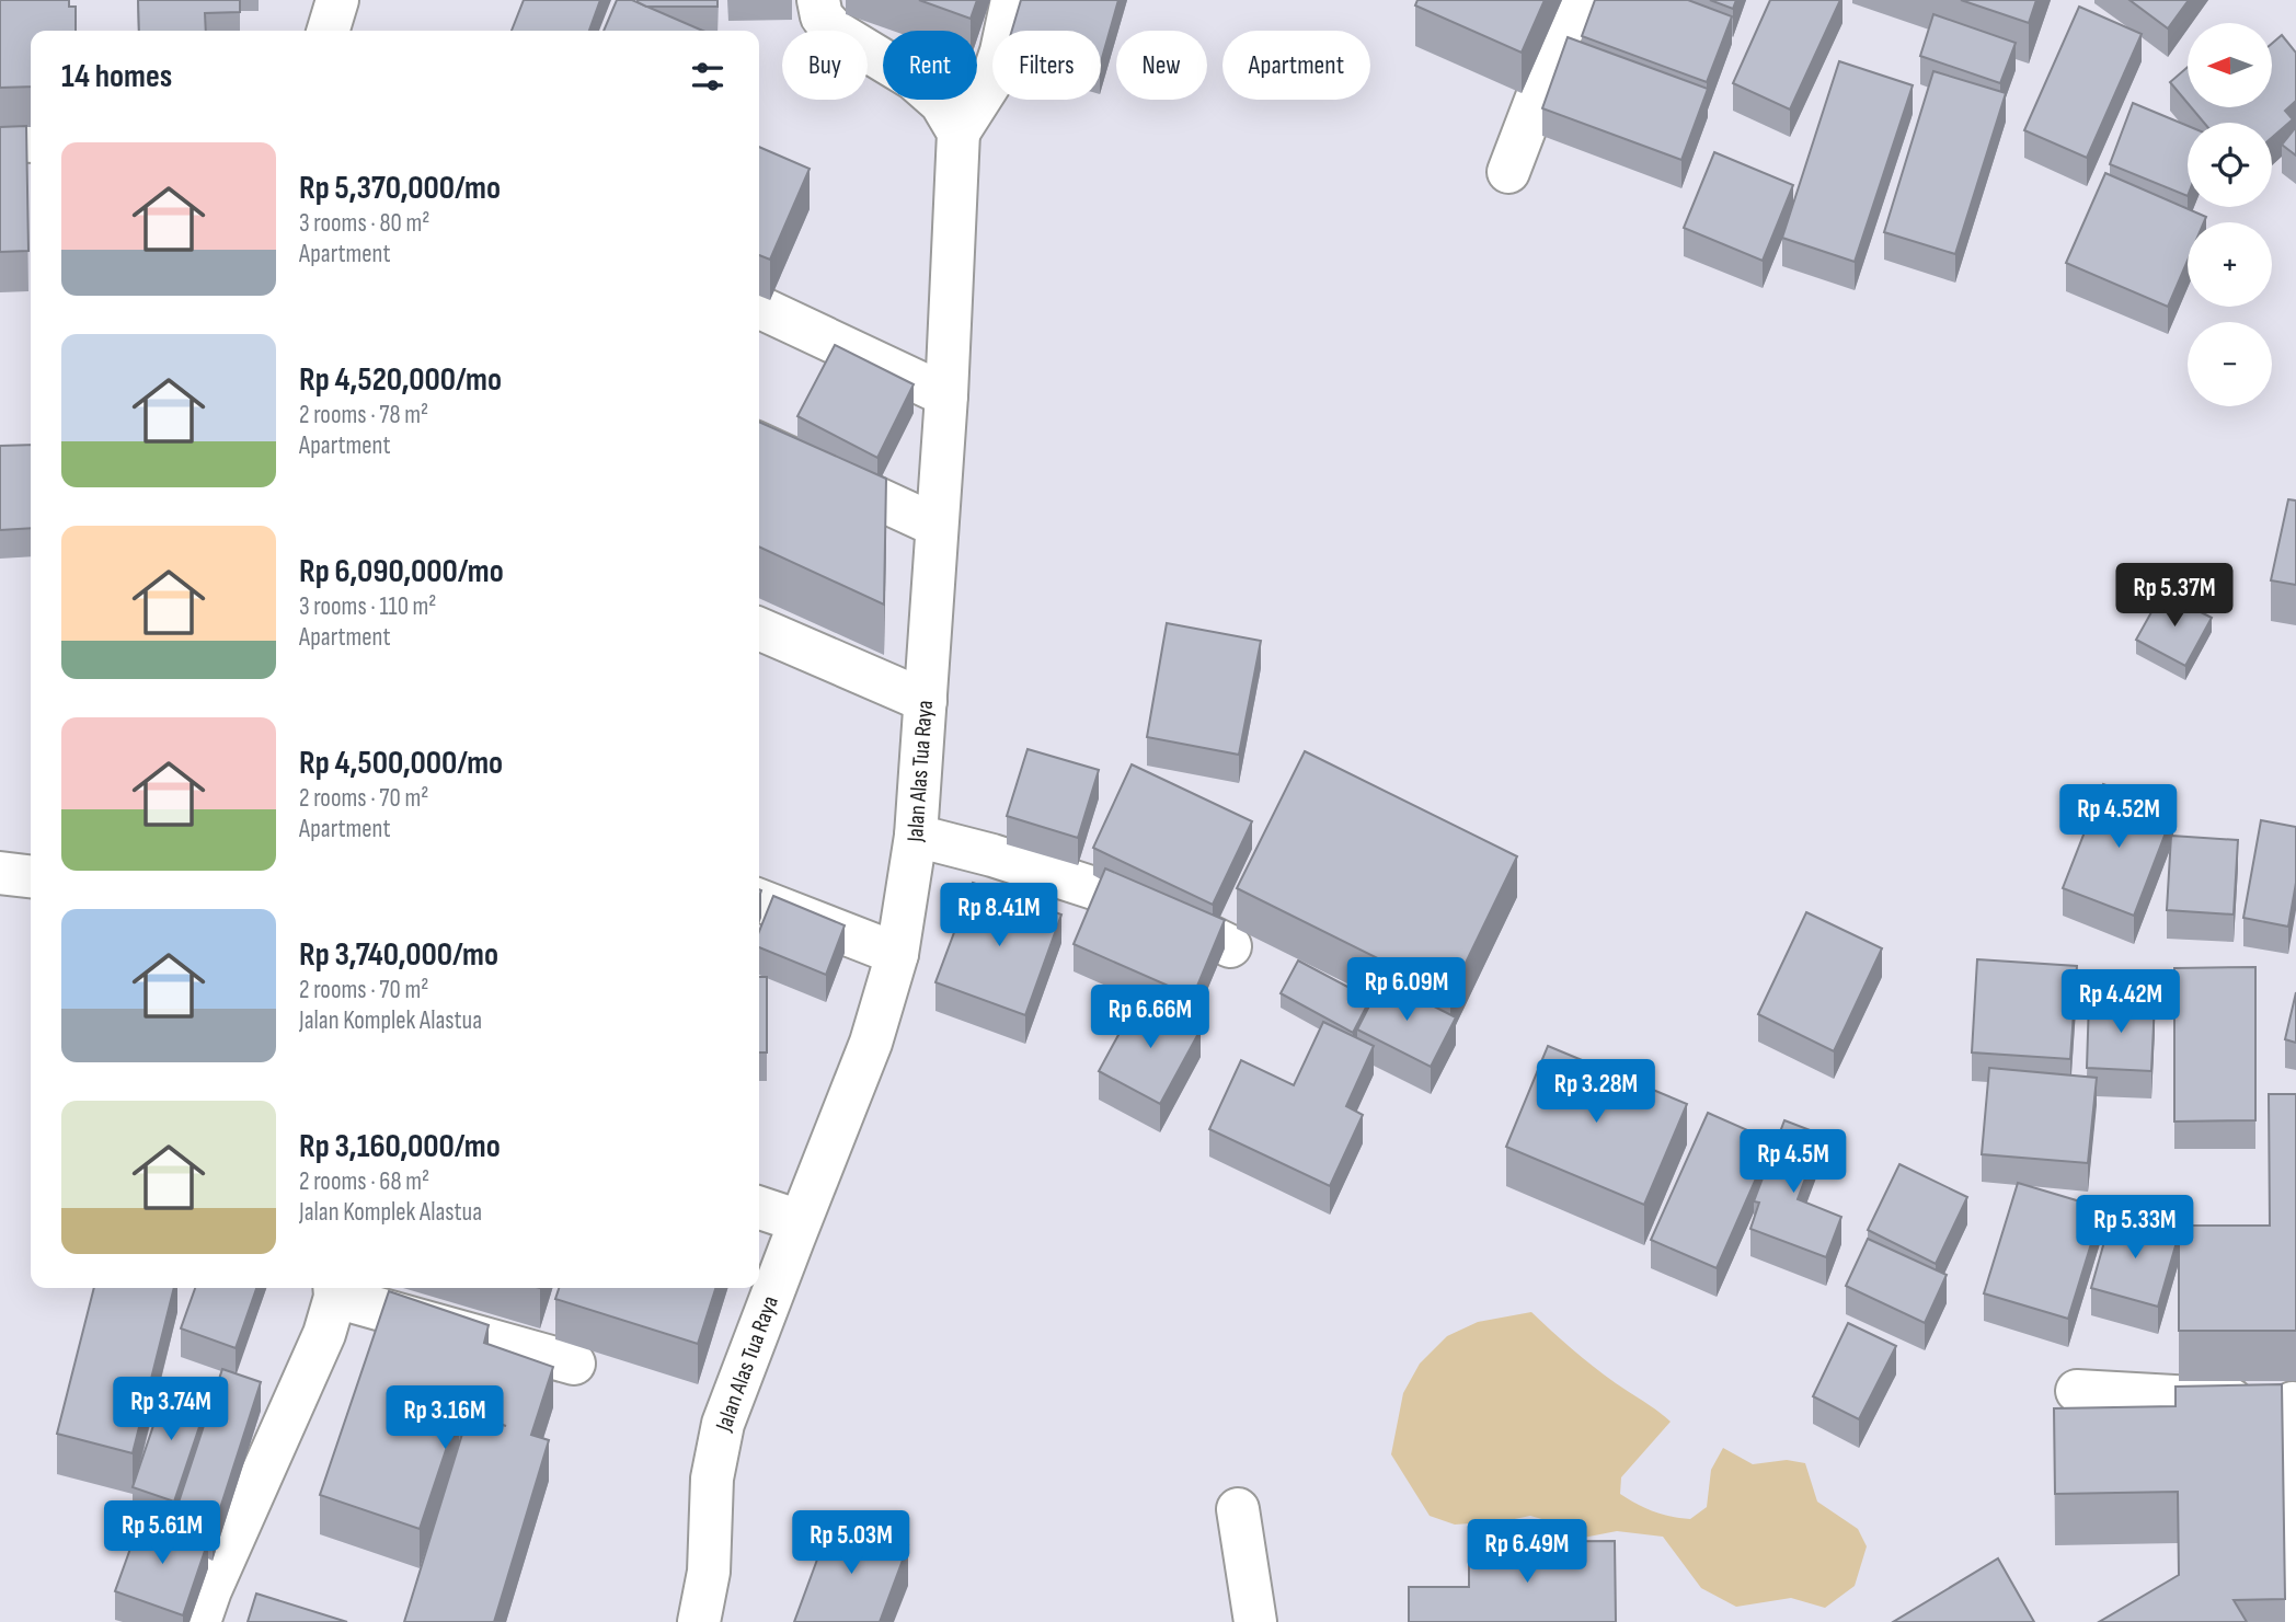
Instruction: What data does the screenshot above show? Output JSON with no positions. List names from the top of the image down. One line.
{"streets":{"street":["Jalan Alas Tua Raya"]},"north":"left","page":{"map_buttons":["+","−"],"chip":["Buy","Rent","Filters","New","Apartment"],"heading":"14 homes","list":[{"name":"Rp 5,370,000/mo","note":"3 rooms · 80 m² · Apartment"},{"name":"Rp 4,520,000/mo","note":"2 rooms · 78 m² · Apartment"},{"name":"Rp 6,090,000/mo","note":"3 rooms · 110 m² · Apartment"},{"name":"Rp 4,500,000/mo","note":"2 rooms · 70 m² · Apartment"},{"name":"Rp 3,740,000/mo","note":"2 rooms · 70 m² · Jalan Komplek Alastua"},{"name":"Rp 3,160,000/mo","note":"2 rooms · 68 m² · Jalan Komplek Alastua"}],"price":["Rp 5.37M","Rp 4.52M","Rp 8.41M","Rp 6.09M","Rp 4.42M","Rp 6.66M","Rp 3.28M","Rp 4.5M","Rp 5.33M","Rp 3.74M","Rp 3.16M","Rp 5.61M","Rp 5.03M","Rp 6.49M"]}}
